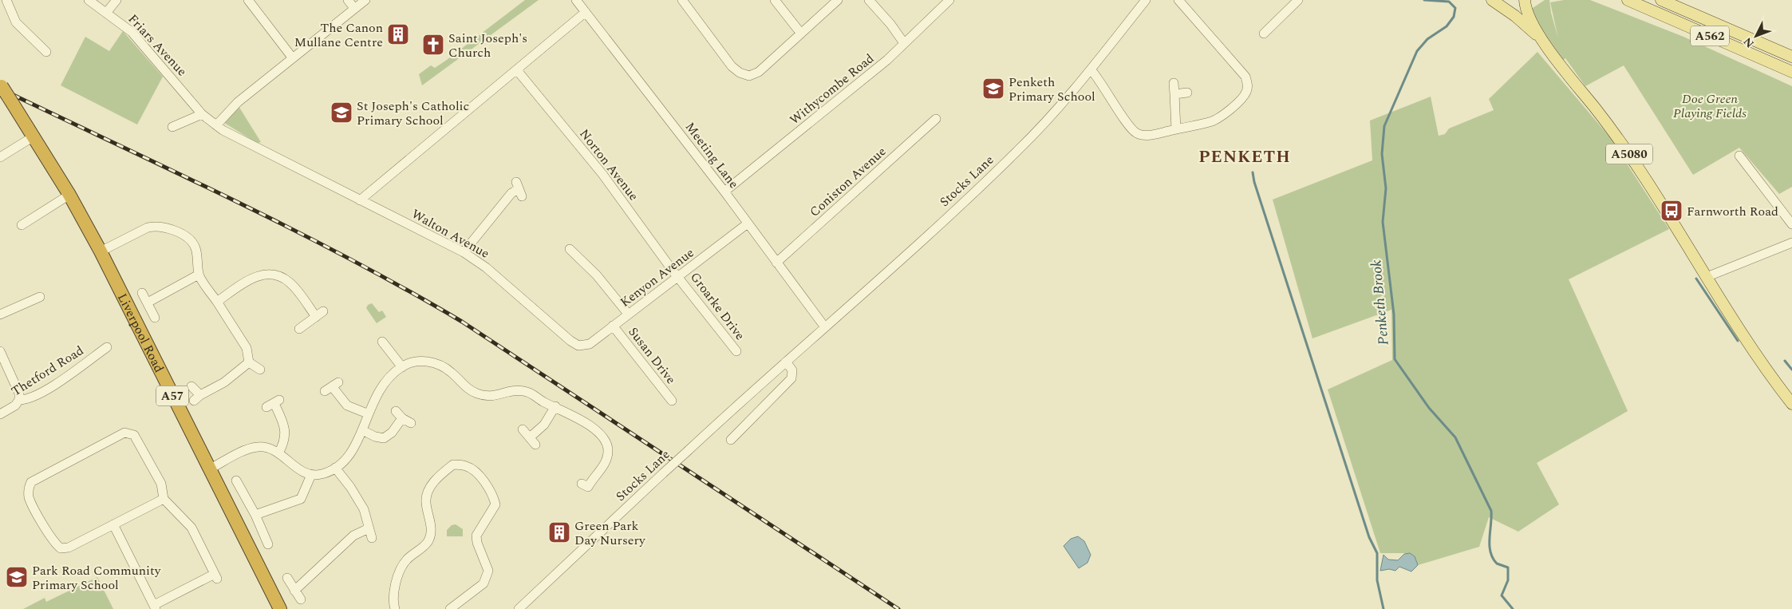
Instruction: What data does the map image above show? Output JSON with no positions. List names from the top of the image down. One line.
{"streets":{"highway":["Liverpool Road","A57"],"main road":["A562","A5080"],"street":["Friars Avenue","Withycombe Road","Meeting Lane","Norton Avenue","Stocks Lane","Coniston Avenue","Walton Avenue","Kenyon Avenue","Groarke Drive","Susan Drive","Thetford Road"]},"crossings":[["Friars Avenue","Walton Avenue"],["Withycombe Road","Meeting Lane"],["Meeting Lane","Stocks Lane"],["Meeting Lane","Coniston Avenue"],["Meeting Lane","Kenyon Avenue"],["Norton Avenue","Kenyon Avenue"],["Norton Avenue","Groarke Drive"],["Walton Avenue","Kenyon Avenue"],["Kenyon Avenue","Groarke Drive"],["Kenyon Avenue","Susan Drive"]],"districts":["PENKETH"],"water":["Penketh Brook"],"parks":["Doe Green Playing Fields"],"places":{"building":["The Canon Mullane Centre","Green Park Day Nursery"],"church":["Saint Joseph's Church"],"school or university":["Penketh Primary School","St Joseph's Catholic Primary School","Park Road Community Primary School"],"bus stop":["Farnworth Road"]},"north":"bottom left"}
